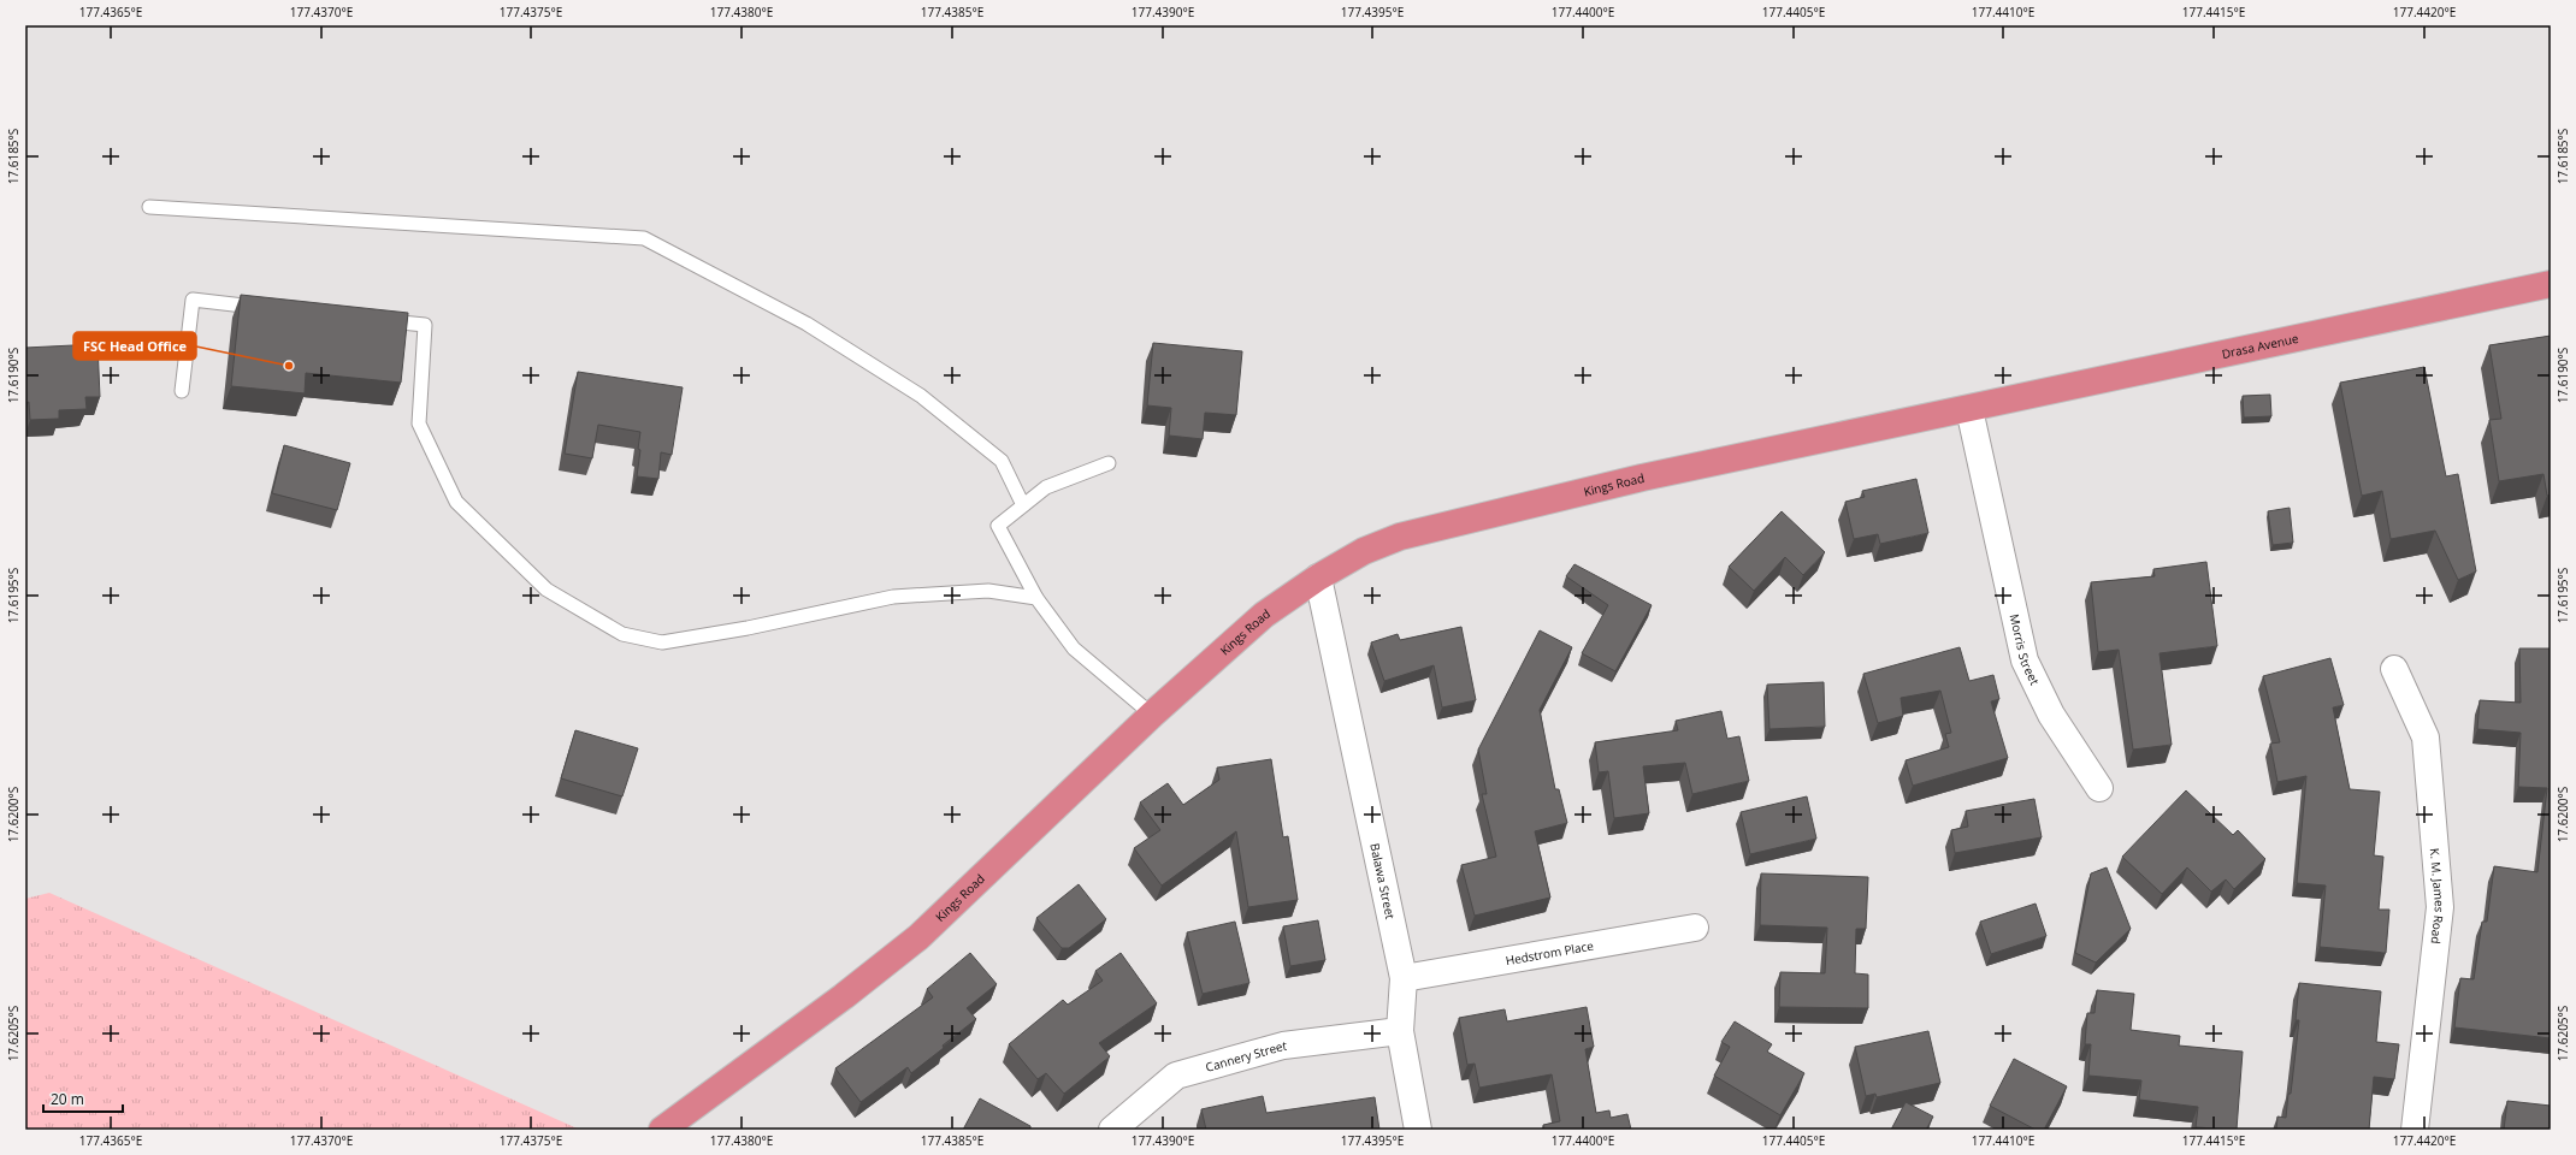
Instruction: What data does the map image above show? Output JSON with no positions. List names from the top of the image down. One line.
{"streets":{"highway":["Drasa Avenue","Kings Road"],"street":["Morris Street","Balawa Street","K. M. James Road","Hedstrom Place","Cannery Street"]},"crossings":[["Drasa Avenue","Kings Road"],["Drasa Avenue","Morris Street"],["Kings Road","Morris Street"],["Kings Road","Balawa Street"],["Balawa Street","Hedstrom Place"],["Balawa Street","Cannery Street"]],"places":["FSC Head Office"],"scale_bar":"20 m","coordinates":["177.4365°E","177.4370°E","177.4375°E","177.4380°E","177.4385°E","177.4390°E","177.4395°E","177.4400°E","177.4405°E","177.4410°E","177.4415°E","177.4420°E","17.6185°S","17.6190°S","17.6195°S","17.6200°S","17.6205°S"]}
